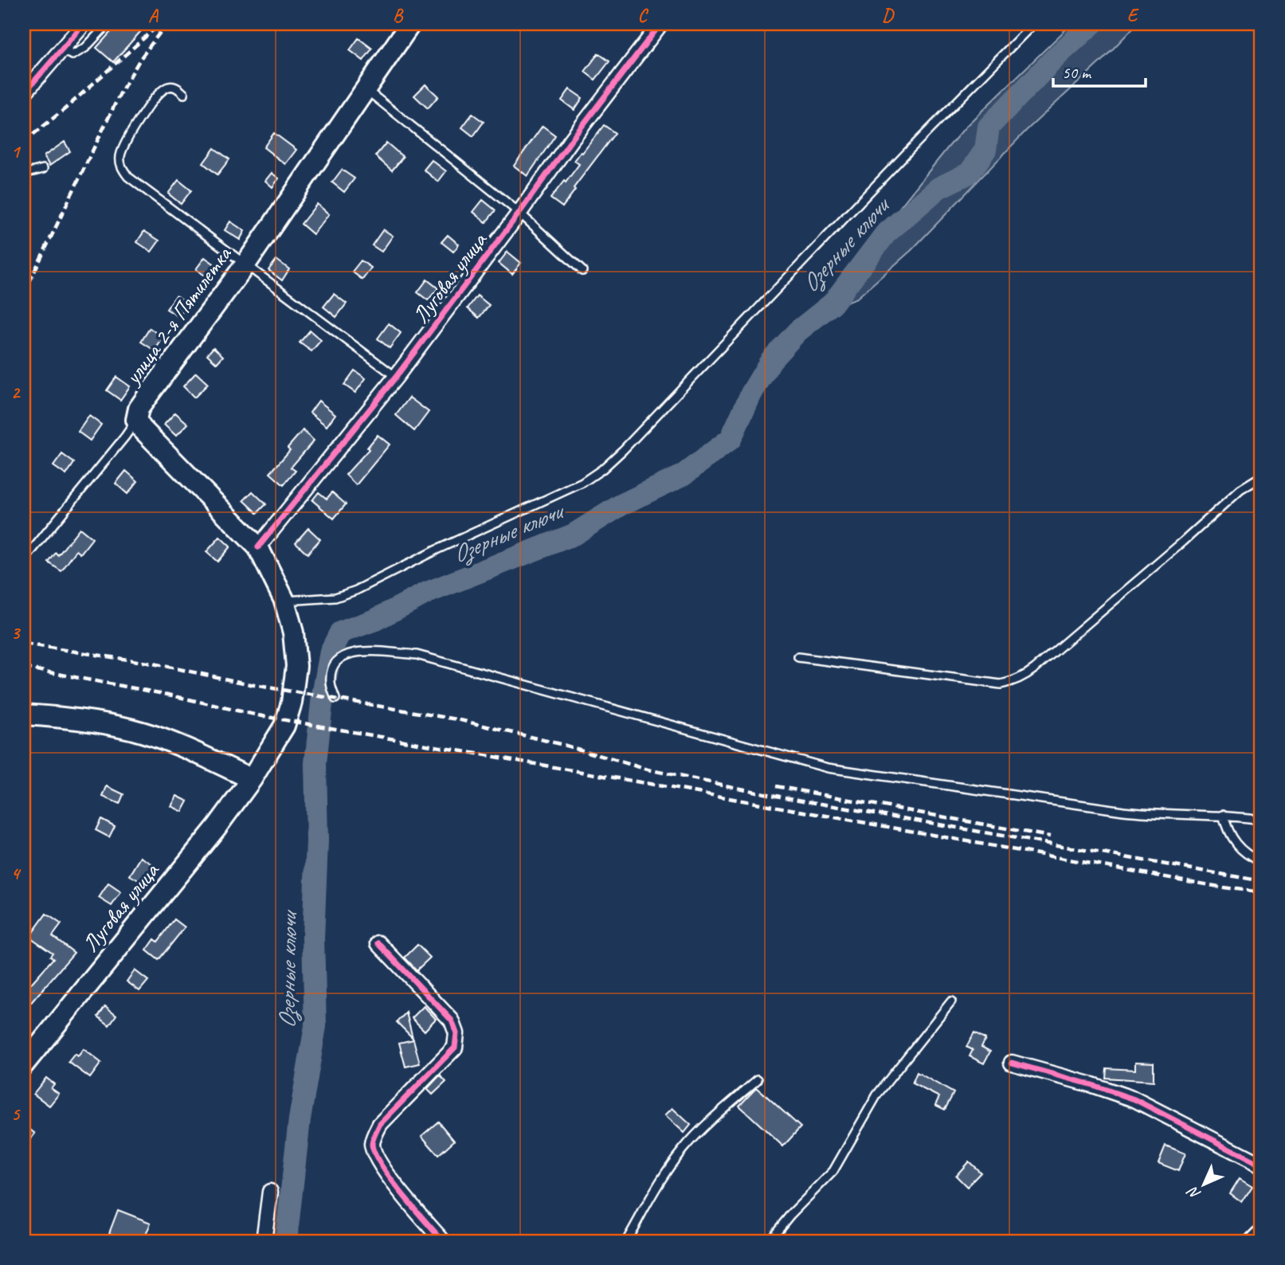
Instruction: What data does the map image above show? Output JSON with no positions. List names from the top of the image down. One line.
{"streets":{"main road":["Луговая улица","улица 2-я Пятилетка"]},"crossings":[["Луговая улица","улица 2-я Пятилетка"]],"water":["Озерные ключи"],"scale_bar":"50 m","north":"bottom left","grid":{"columns":["A","B","C","D","E"],"rows":["1","2","3","4","5"]}}
